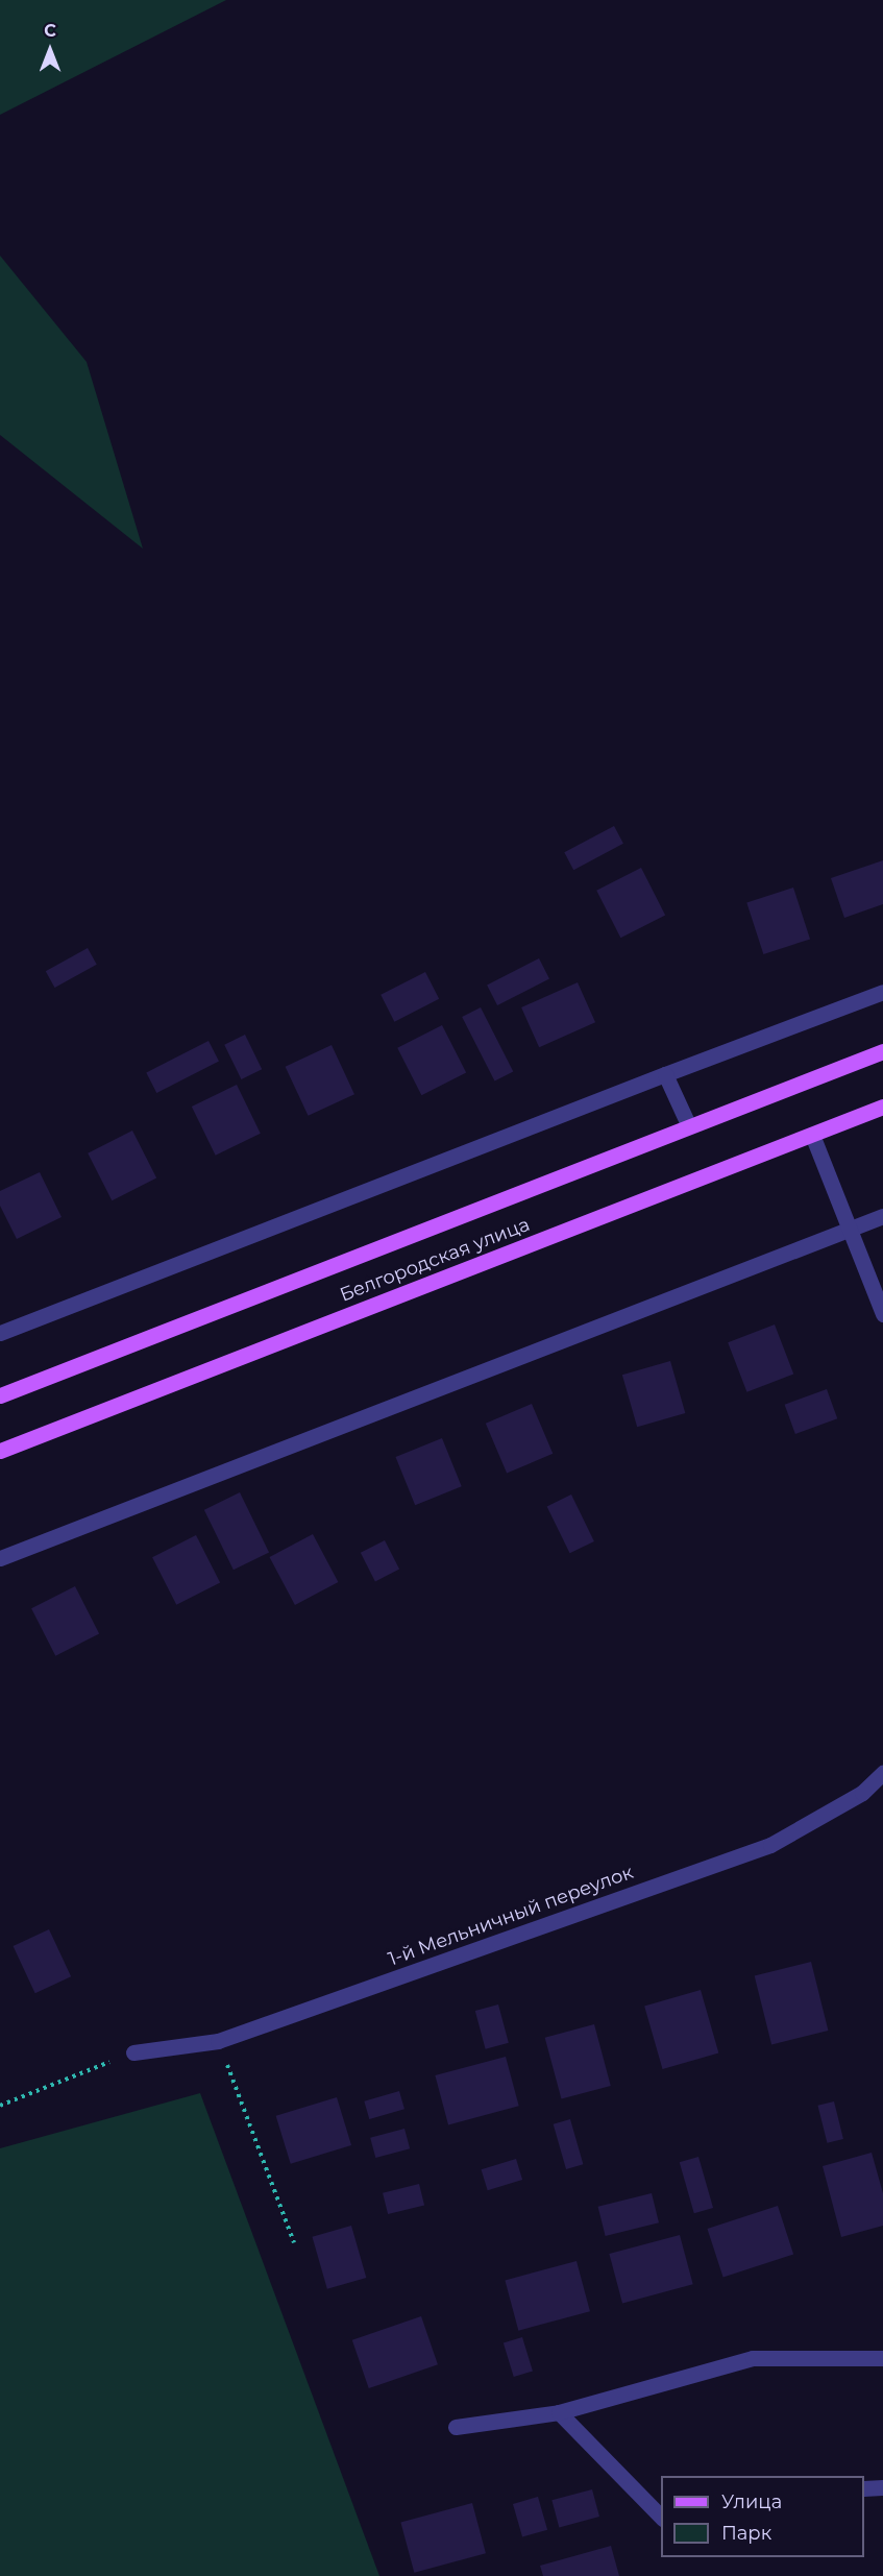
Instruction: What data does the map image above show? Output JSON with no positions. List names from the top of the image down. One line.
{"streets":{"main road":["Белгородская улица"],"street":["1-й Мельничный переулок"]},"legend":["Улица","Парк"],"north":"top"}
